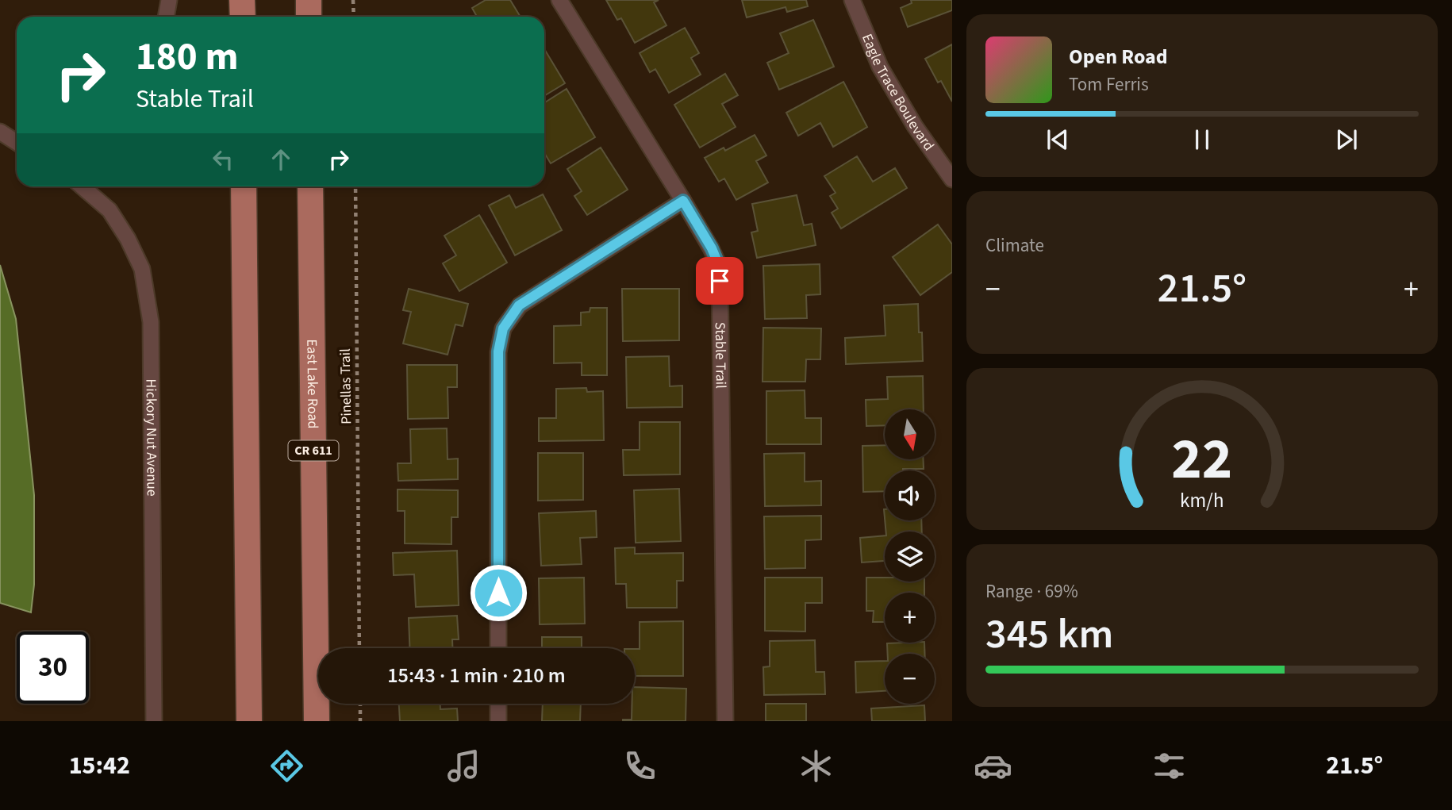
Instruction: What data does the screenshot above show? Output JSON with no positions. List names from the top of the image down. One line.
{"streets":{"main road":["East Lake Road","CR 611"],"street":["Eagle Trace Boulevard","Stable Trail","Hickory Nut Avenue"],"path":["Pinellas Trail"]},"north":"bottom","page":{"turn":["180 m","Stable Trail"],"song":["Open Road","Tom Ferris"],"tile":["Climate",["Range · 69%","345 km"]],"heat":["−","21.5°","+"],"map_buttons":["+","−"],"limit":"30","trip":"15:43 · 1 min · 210 m","tabs":["15:42","21.5°"],"gauge":["22","km/h"]}}
